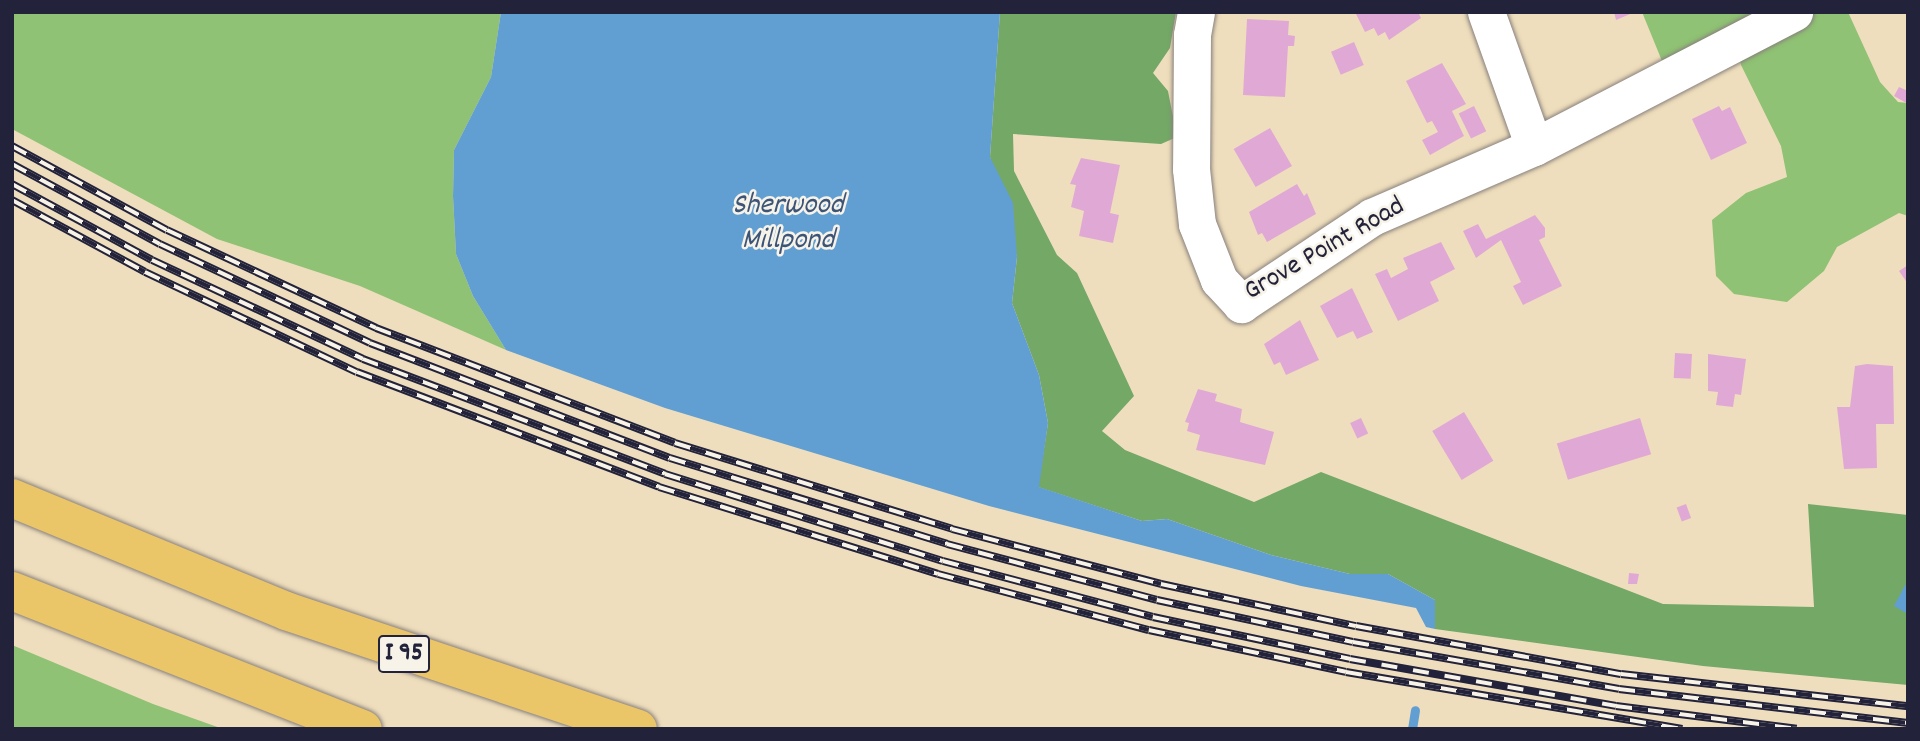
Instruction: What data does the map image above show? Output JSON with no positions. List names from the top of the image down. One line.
{"streets":{"highway":["I 95"],"street":["Grove Point Road"]},"water":["Sherwood Millpond"]}
